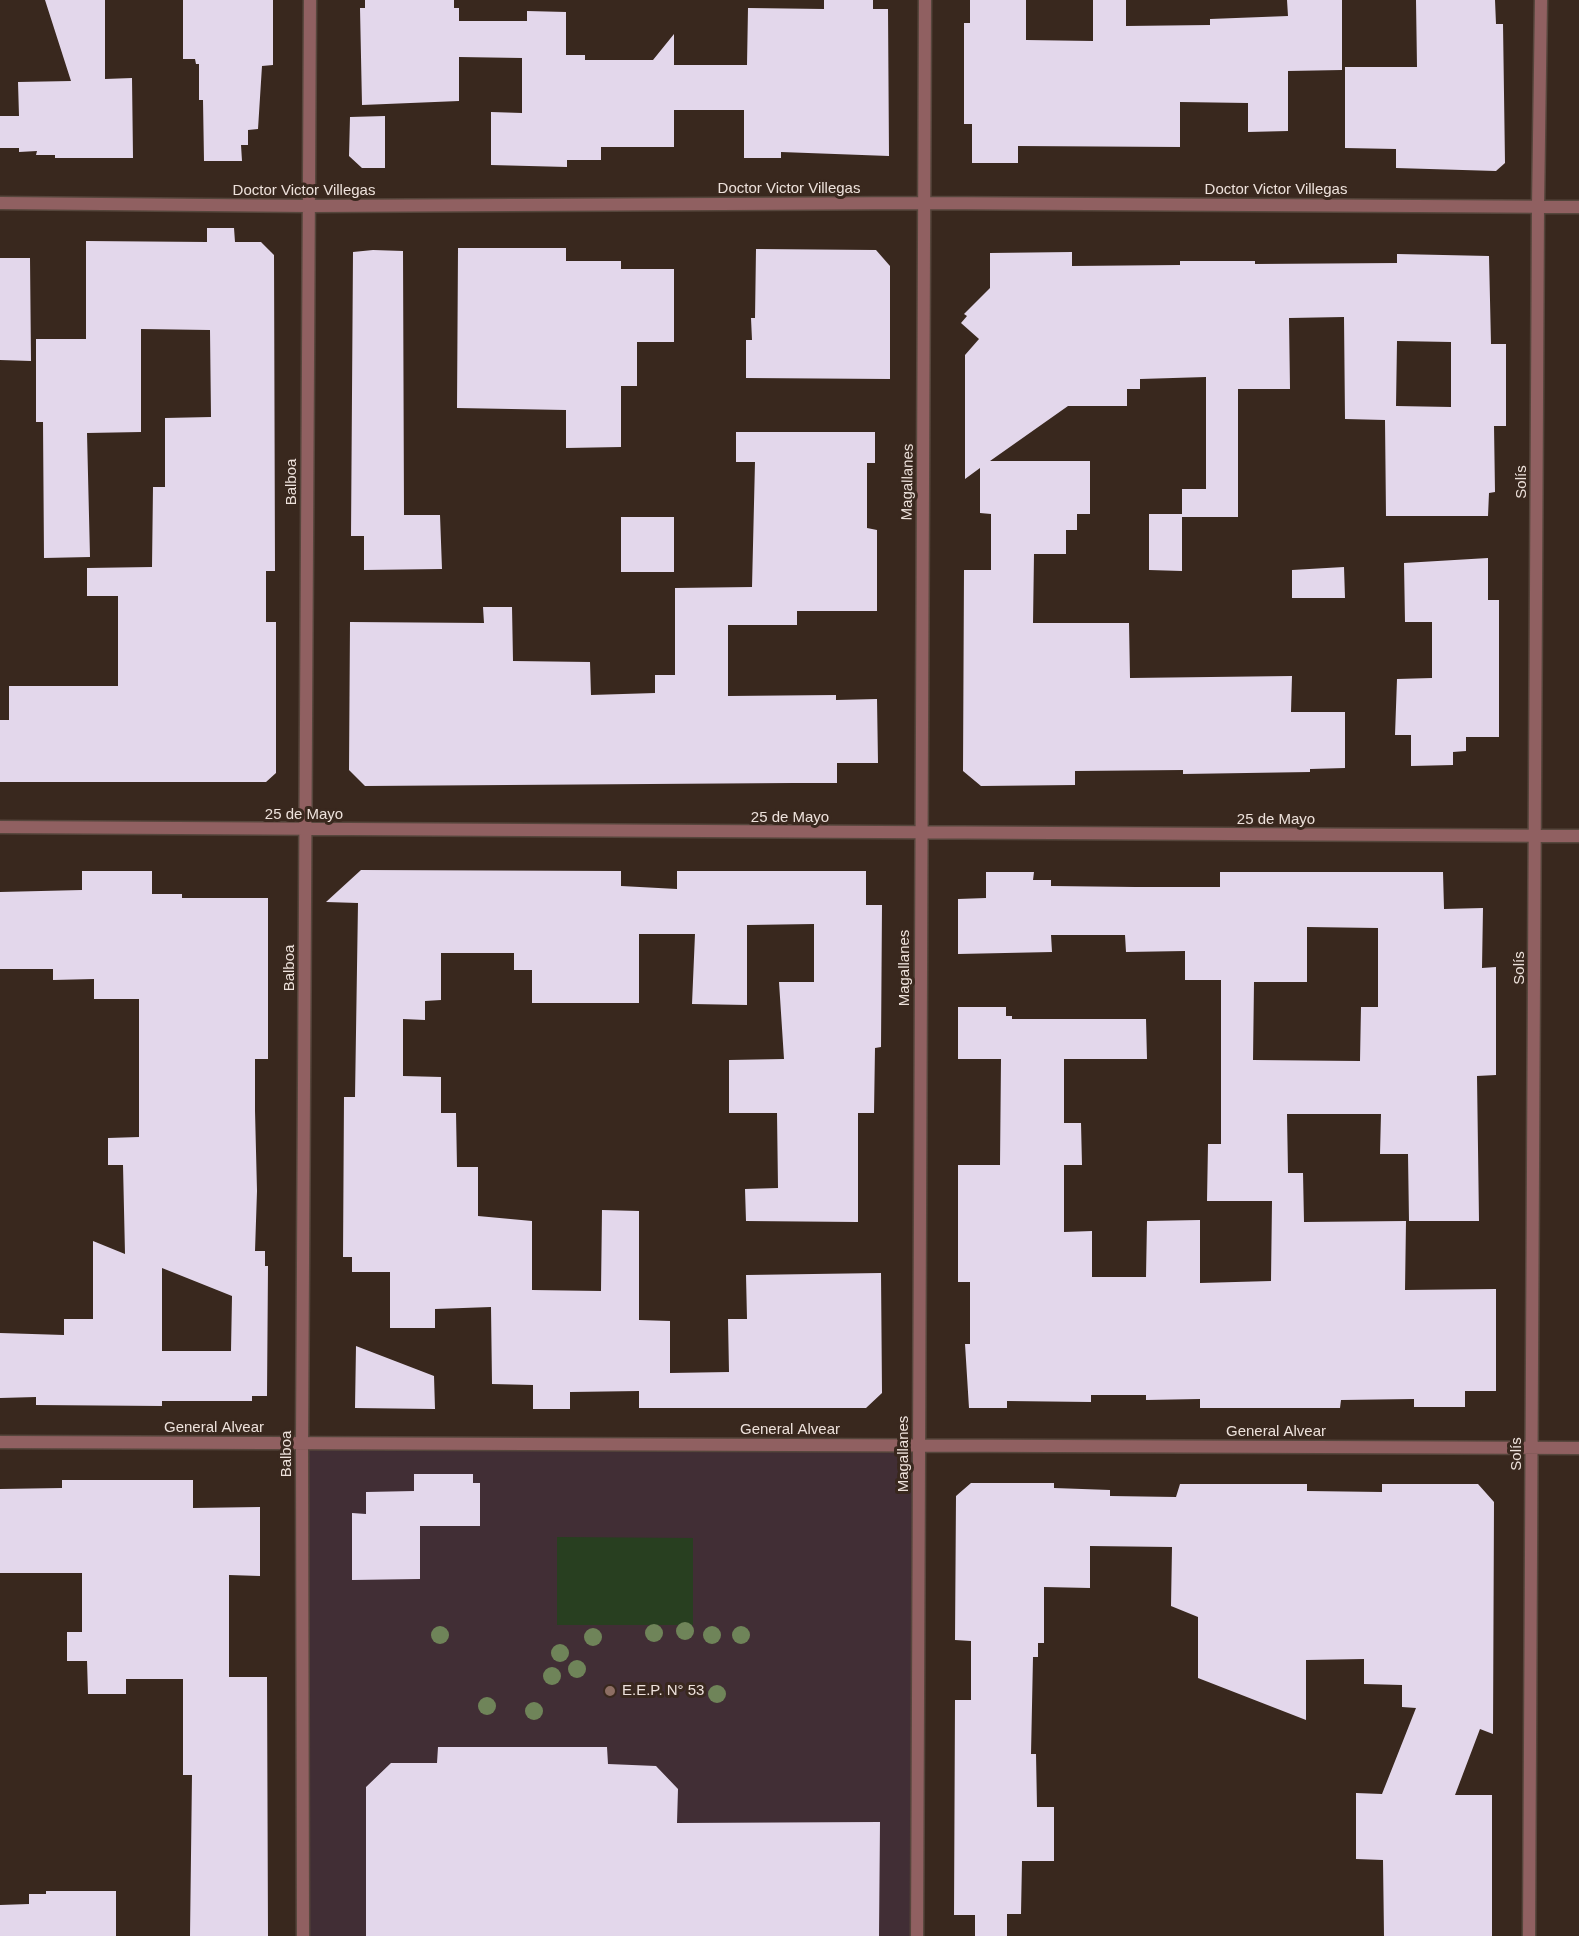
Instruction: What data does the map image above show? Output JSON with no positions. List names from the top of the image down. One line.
{"streets":{"street":["Doctor Victor Villegas","Balboa","Magallanes","Solís","25 de Mayo","General Alvear"]},"crossings":[["Doctor Victor Villegas","Balboa"],["Doctor Victor Villegas","Magallanes"],["Doctor Victor Villegas","Solís"],["Balboa","25 de Mayo"],["Balboa","General Alvear"],["Magallanes","25 de Mayo"],["Magallanes","General Alvear"],["Solís","25 de Mayo"],["Solís","General Alvear"]],"places":["E.E.P. N° 53"]}
